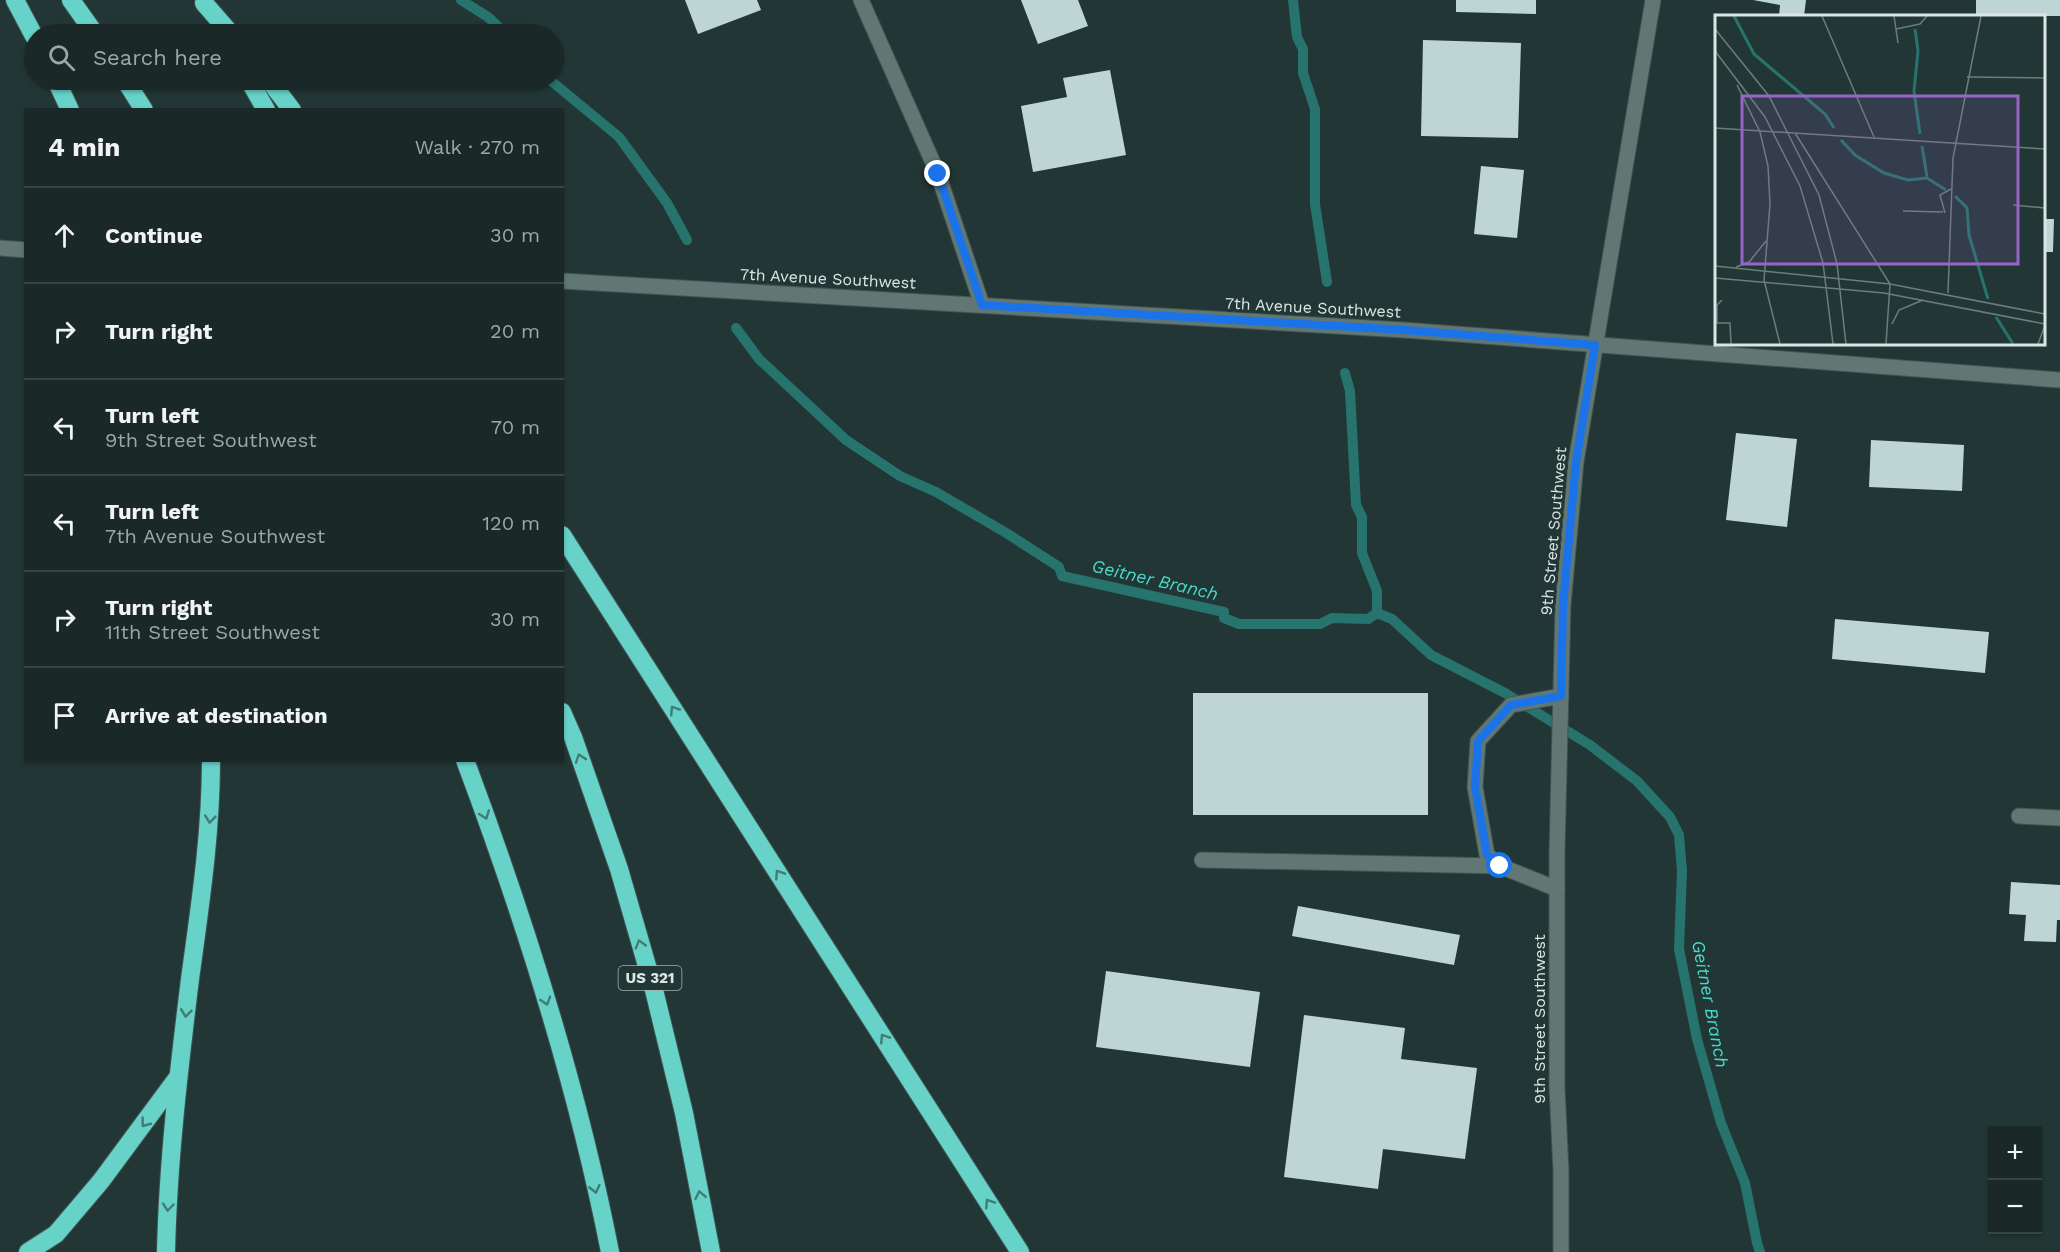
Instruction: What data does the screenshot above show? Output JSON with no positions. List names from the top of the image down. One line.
{"streets":{"highway":["US 321"],"street":["7th Avenue Southwest","9th Street Southwest"]},"crossings":[["7th Avenue Southwest","9th Street Southwest"]],"water":["Geitner Branch"],"page":{"search":"Search here","heading":["4 min","Walk · 270 m"],"list":[["Continue","30 m"],["Turn right","20 m"],["Turn left","9th Street Southwest","70 m"],["Turn left","7th Avenue Southwest","120 m"],["Turn right","11th Street Southwest","30 m"],"Arrive at destination"],"map_buttons":["+","−"]}}
